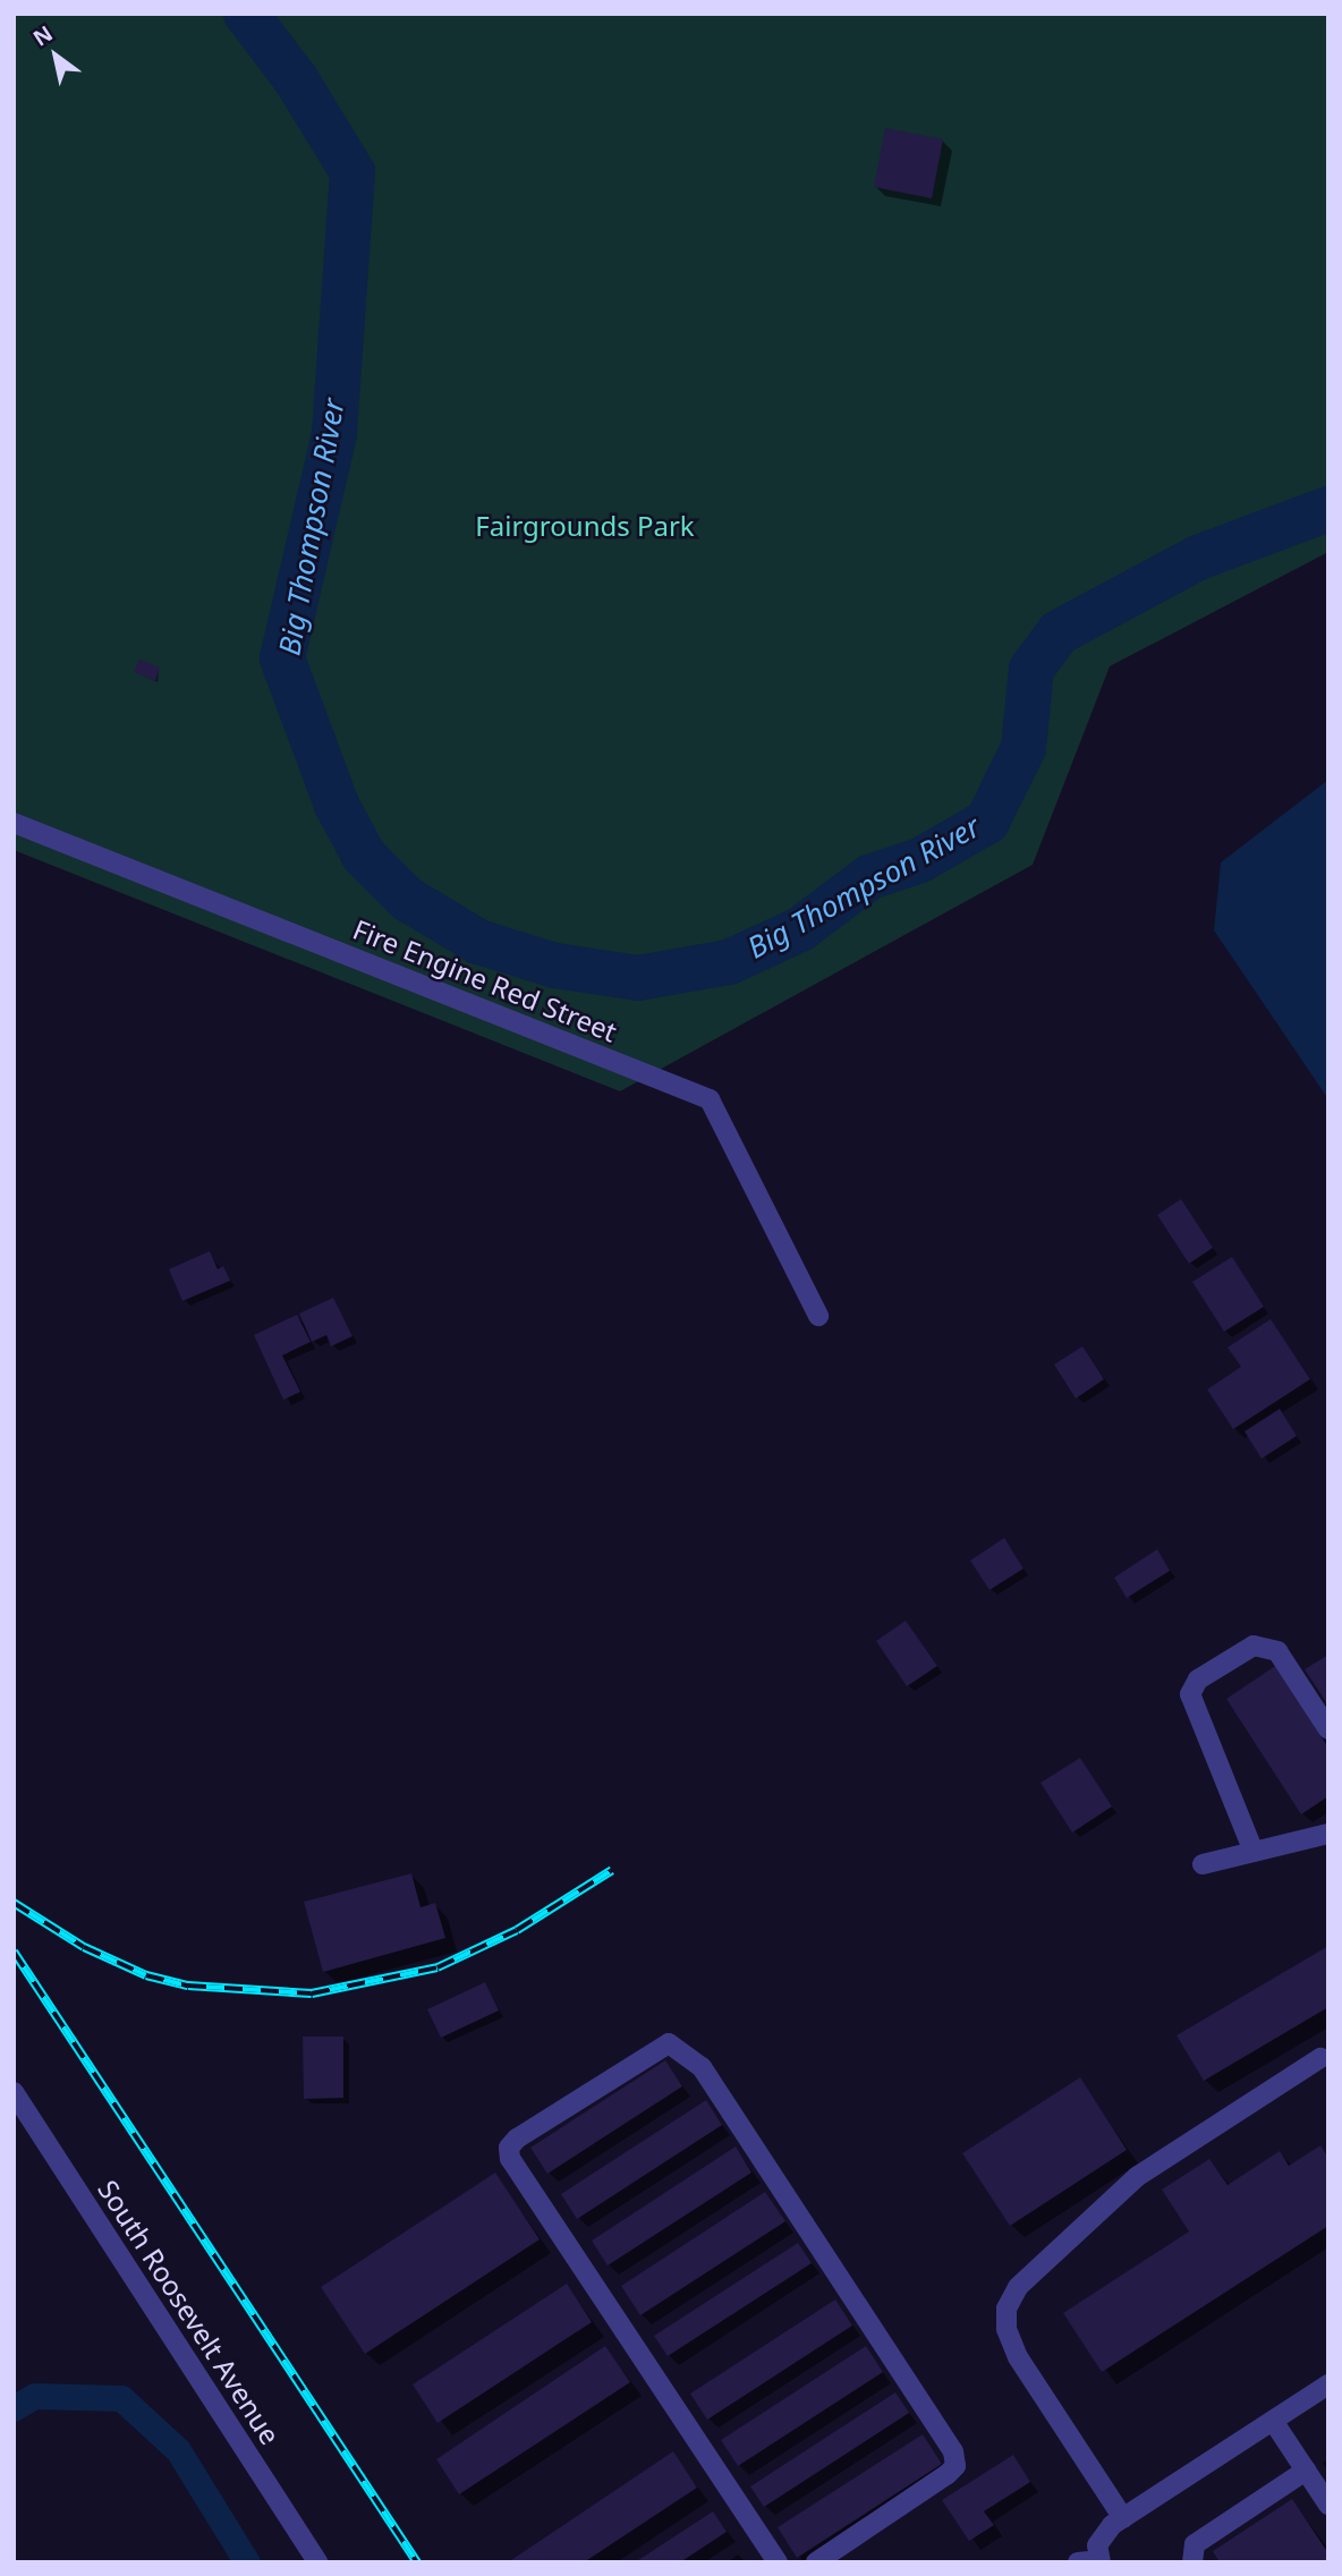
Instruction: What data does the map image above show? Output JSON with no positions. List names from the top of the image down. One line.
{"streets":{"street":["Fire Engine Red Street","South Roosevelt Avenue"]},"water":["Big Thompson River"],"parks":["Fairgrounds Park"],"north":"top left"}
